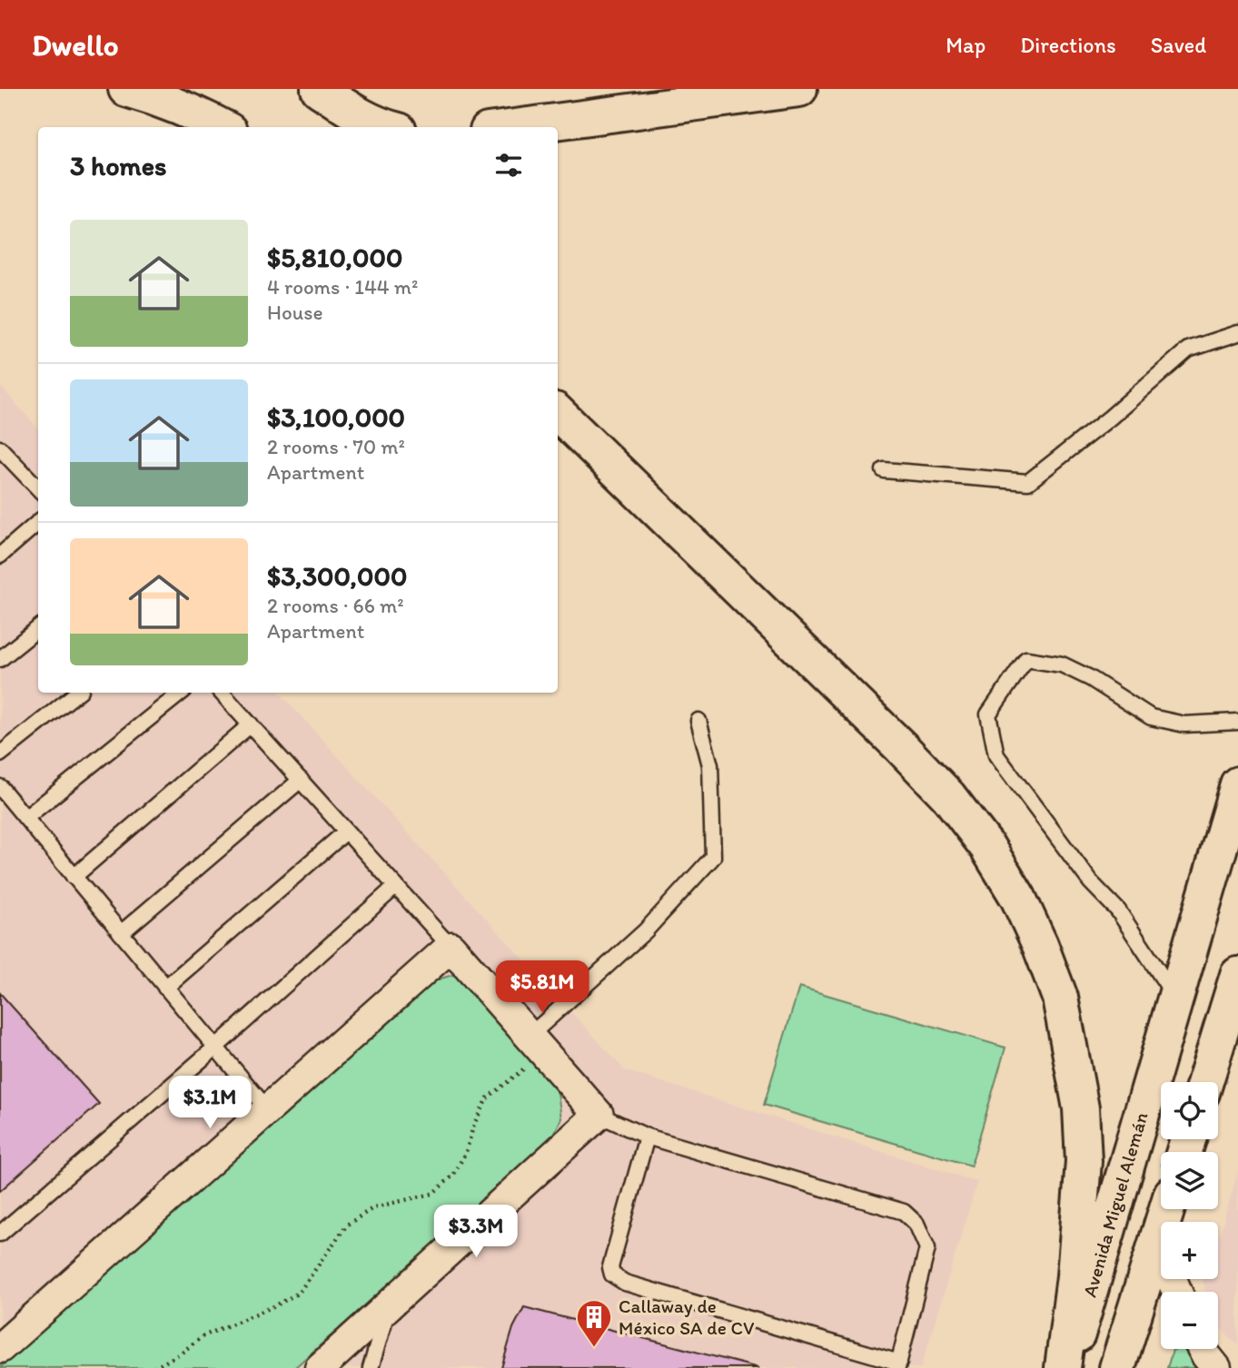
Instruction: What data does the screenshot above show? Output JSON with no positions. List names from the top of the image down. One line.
{"streets":{"highway":["Avenida Miguel Alemán"]},"places":{"building":["Callaway de México SA de CV"]},"page":{"header":"Dwello","nav":["Map","Directions","Saved"],"heading":"3 homes","list":[{"name":"$5,810,000","note":"4 rooms · 144 m² · House"},{"name":"$3,100,000","note":"2 rooms · 70 m² · Apartment"},{"name":"$3,300,000","note":"2 rooms · 66 m² · Apartment"}],"price":["$5.81M","$3.1M","$3.3M"],"map_buttons":["+","−"]}}
